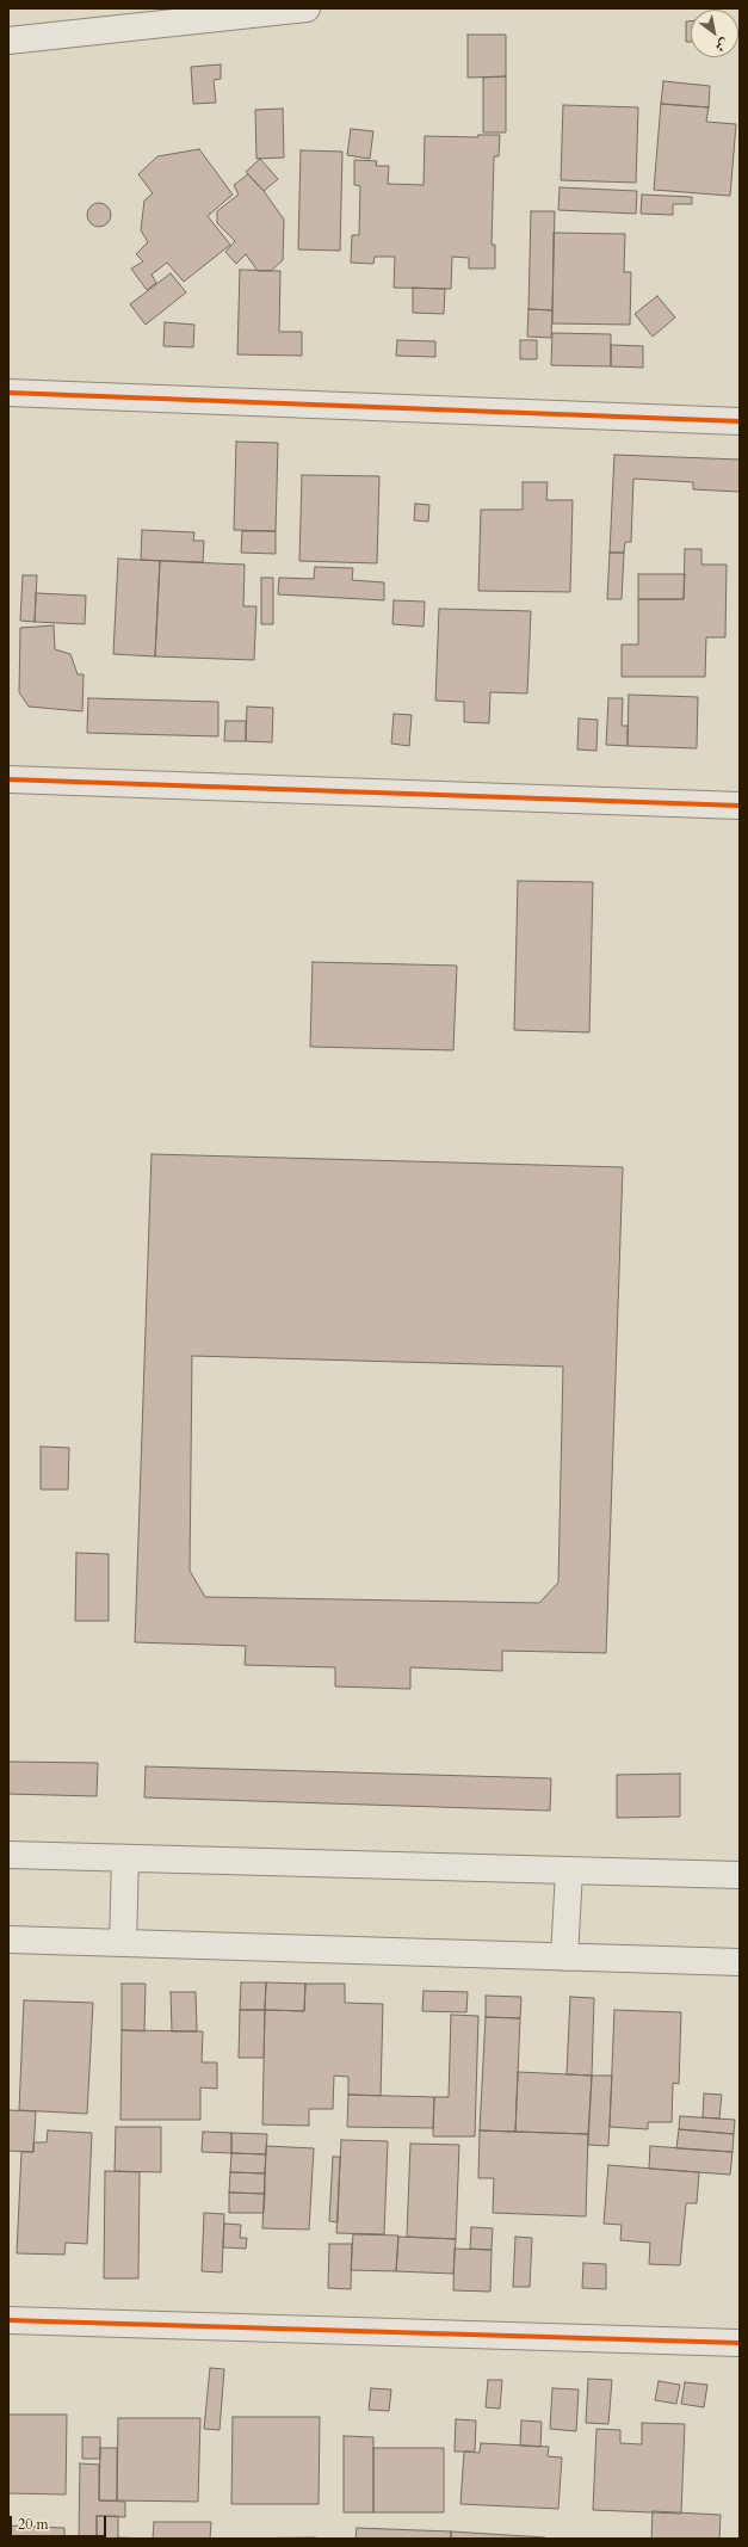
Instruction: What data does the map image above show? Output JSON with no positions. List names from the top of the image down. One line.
{"scale_bar":"20 m","north":"bottom right"}
